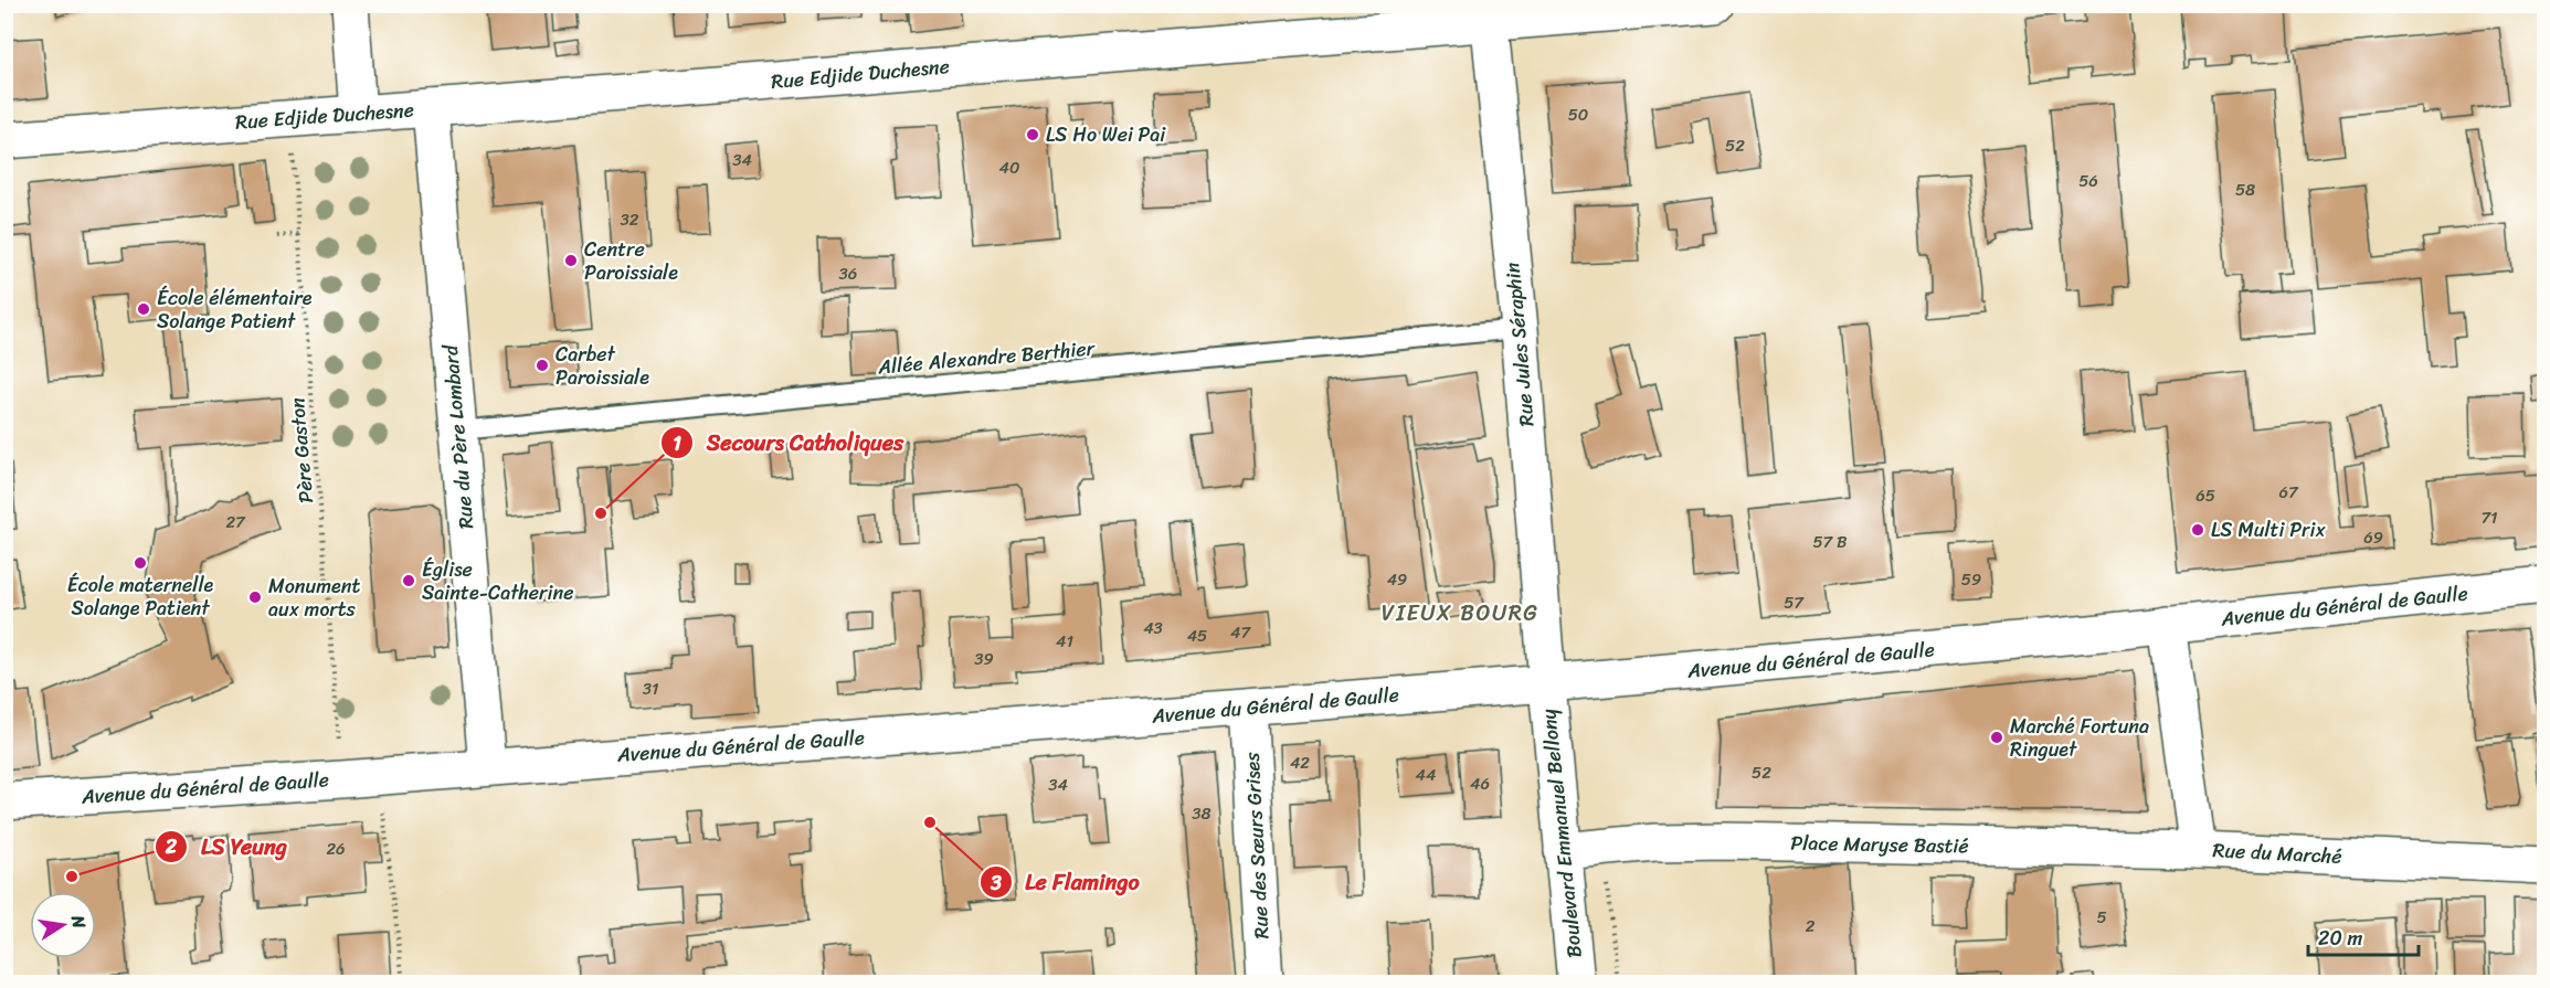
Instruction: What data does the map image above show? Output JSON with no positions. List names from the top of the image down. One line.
{"streets":{"street":["Rue Edjide Duchesne","Rue Jules Séraphin","Rue du Père Lombard","Avenue du Général de Gaulle","Boulevard Emmanuel Bellony","Place Maryse Bastié","Rue des Sœurs Grises","Rue du Marché"],"lane":["Allée Alexandre Berthier"],"path":["Père Gaston"]},"crossings":[["Rue Edjide Duchesne","Rue Jules Séraphin"],["Rue Edjide Duchesne","Rue du Père Lombard"],["Rue Edjide Duchesne","Père Gaston"],["Rue Jules Séraphin","Allée Alexandre Berthier"],["Rue Jules Séraphin","Avenue du Général de Gaulle"],["Rue Jules Séraphin","Boulevard Emmanuel Bellony"],["Allée Alexandre Berthier","Rue du Père Lombard"],["Rue du Père Lombard","Avenue du Général de Gaulle"],["Père Gaston","Avenue du Général de Gaulle"],["Avenue du Général de Gaulle","Boulevard Emmanuel Bellony"],["Avenue du Général de Gaulle","Rue des Sœurs Grises"],["Avenue du Général de Gaulle","Rue du Marché"],["Boulevard Emmanuel Bellony","Place Maryse Bastié"],["Place Maryse Bastié","Rue du Marché"]],"districts":["VIEUX BOURG"],"places":["LS Ho Wei Pai","Centre Paroissiale","École élémentaire Solange Patient","Carbet Paroissiale","Secours Catholiques","LS Multi Prix","École maternelle Solange Patient","Église Sainte-Catherine","Monument aux morts","Marché Fortuna Ringuet","Le Flamingo","LS Yeung"],"house_numbers":["50","52","34","40","56","58","32","36","67","65","71","27","69","57 B","49","59","57","43","47","45","41","39","31","42","52","44","46","34","38","26","5","2"],"scale_bar":"20 m","north":"right"}
